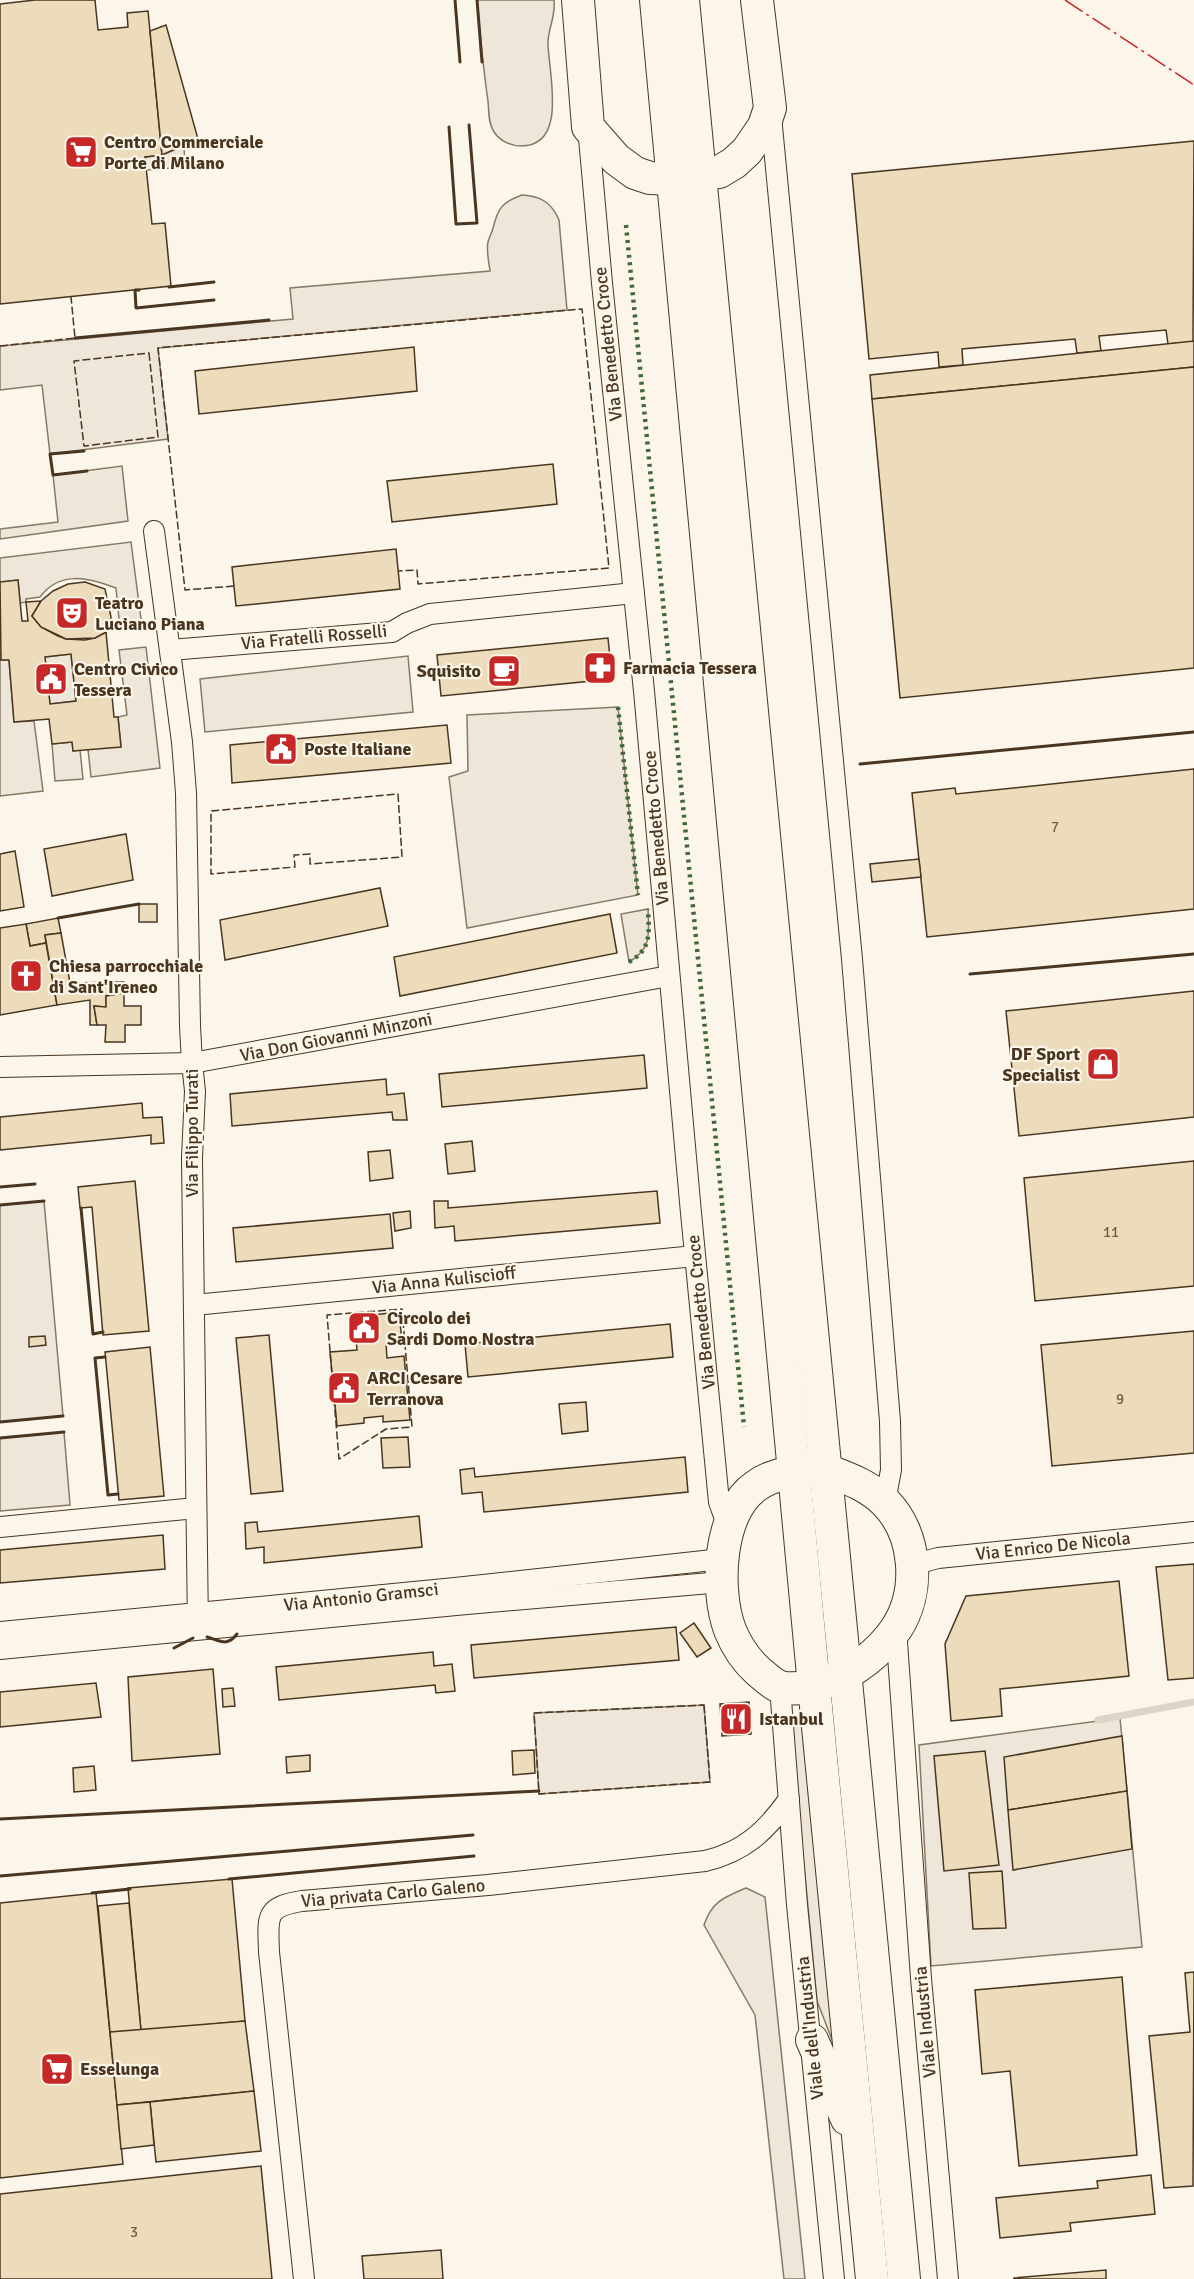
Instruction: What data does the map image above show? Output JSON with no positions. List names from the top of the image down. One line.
{"streets":{"main road":["Via Benedetto Croce"],"street":["Via Fratelli Rosselli","Via Don Giovanni Minzoni","Via Filippo Turati","Via Anna Kuliscioff","Via Enrico De Nicola","Via Antonio Gramsci","Via privata Carlo Galeno","Viale Industria","Viale dell'Industria"]},"crossings":[["Via Benedetto Croce","Via Fratelli Rosselli"],["Via Benedetto Croce","Via Don Giovanni Minzoni"],["Via Benedetto Croce","Via Anna Kuliscioff"],["Via Fratelli Rosselli","Via Filippo Turati"],["Via Don Giovanni Minzoni","Via Filippo Turati"],["Via Filippo Turati","Via Anna Kuliscioff"],["Via Filippo Turati","Via Antonio Gramsci"],["Via privata Carlo Galeno","Viale dell'Industria"]],"places":{"supermarket":["Centro Commerciale Porte di Milano","Esselunga"],"theatre":["Teatro Luciano Piana"],"pharmacy":["Farmacia Tessera"],"cafe":["Squisito"],"public building":["Centro Civico Tessera","Poste Italiane","Circolo dei Sardi Domo Nostra","ARCI Cesare Terranova"],"church":["Chiesa parrocchiale di Sant'Ireneo"],"shop":["DF Sport Specialist"],"restaurant":["Istanbul"]},"house_numbers":["7","11","9","3"]}
